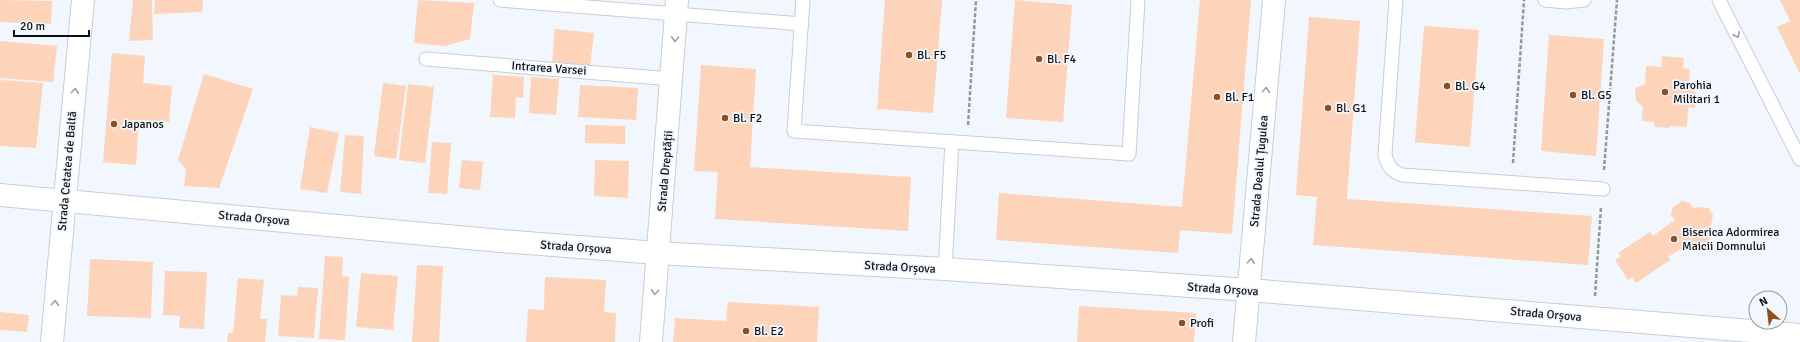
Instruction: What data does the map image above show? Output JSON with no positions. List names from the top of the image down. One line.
{"streets":{"street":["Strada Cetatea de Baltă","Strada Dreptății","Strada Dealul Țugulea","Strada Orșova"],"lane":["Intrarea Varsei"]},"crossings":[["Intrarea Varsei","Strada Dreptății"],["Strada Cetatea de Baltă","Strada Orșova"],["Strada Dreptății","Strada Orșova"],["Strada Dealul Țugulea","Strada Orșova"]],"one_way":["Strada Cetatea de Baltă","Strada Dreptății","Strada Dealul Țugulea"],"places":["Bl. F5","Bl. F4","Bl. G4","Parohia Militari 1","Bl. G5","Bl. F1","Bl. G1","Bl. F2","Japanos","Biserica Adormirea Maicii Domnului","Profi","Bl. E2"],"scale_bar":"20 m","north":"top left"}
